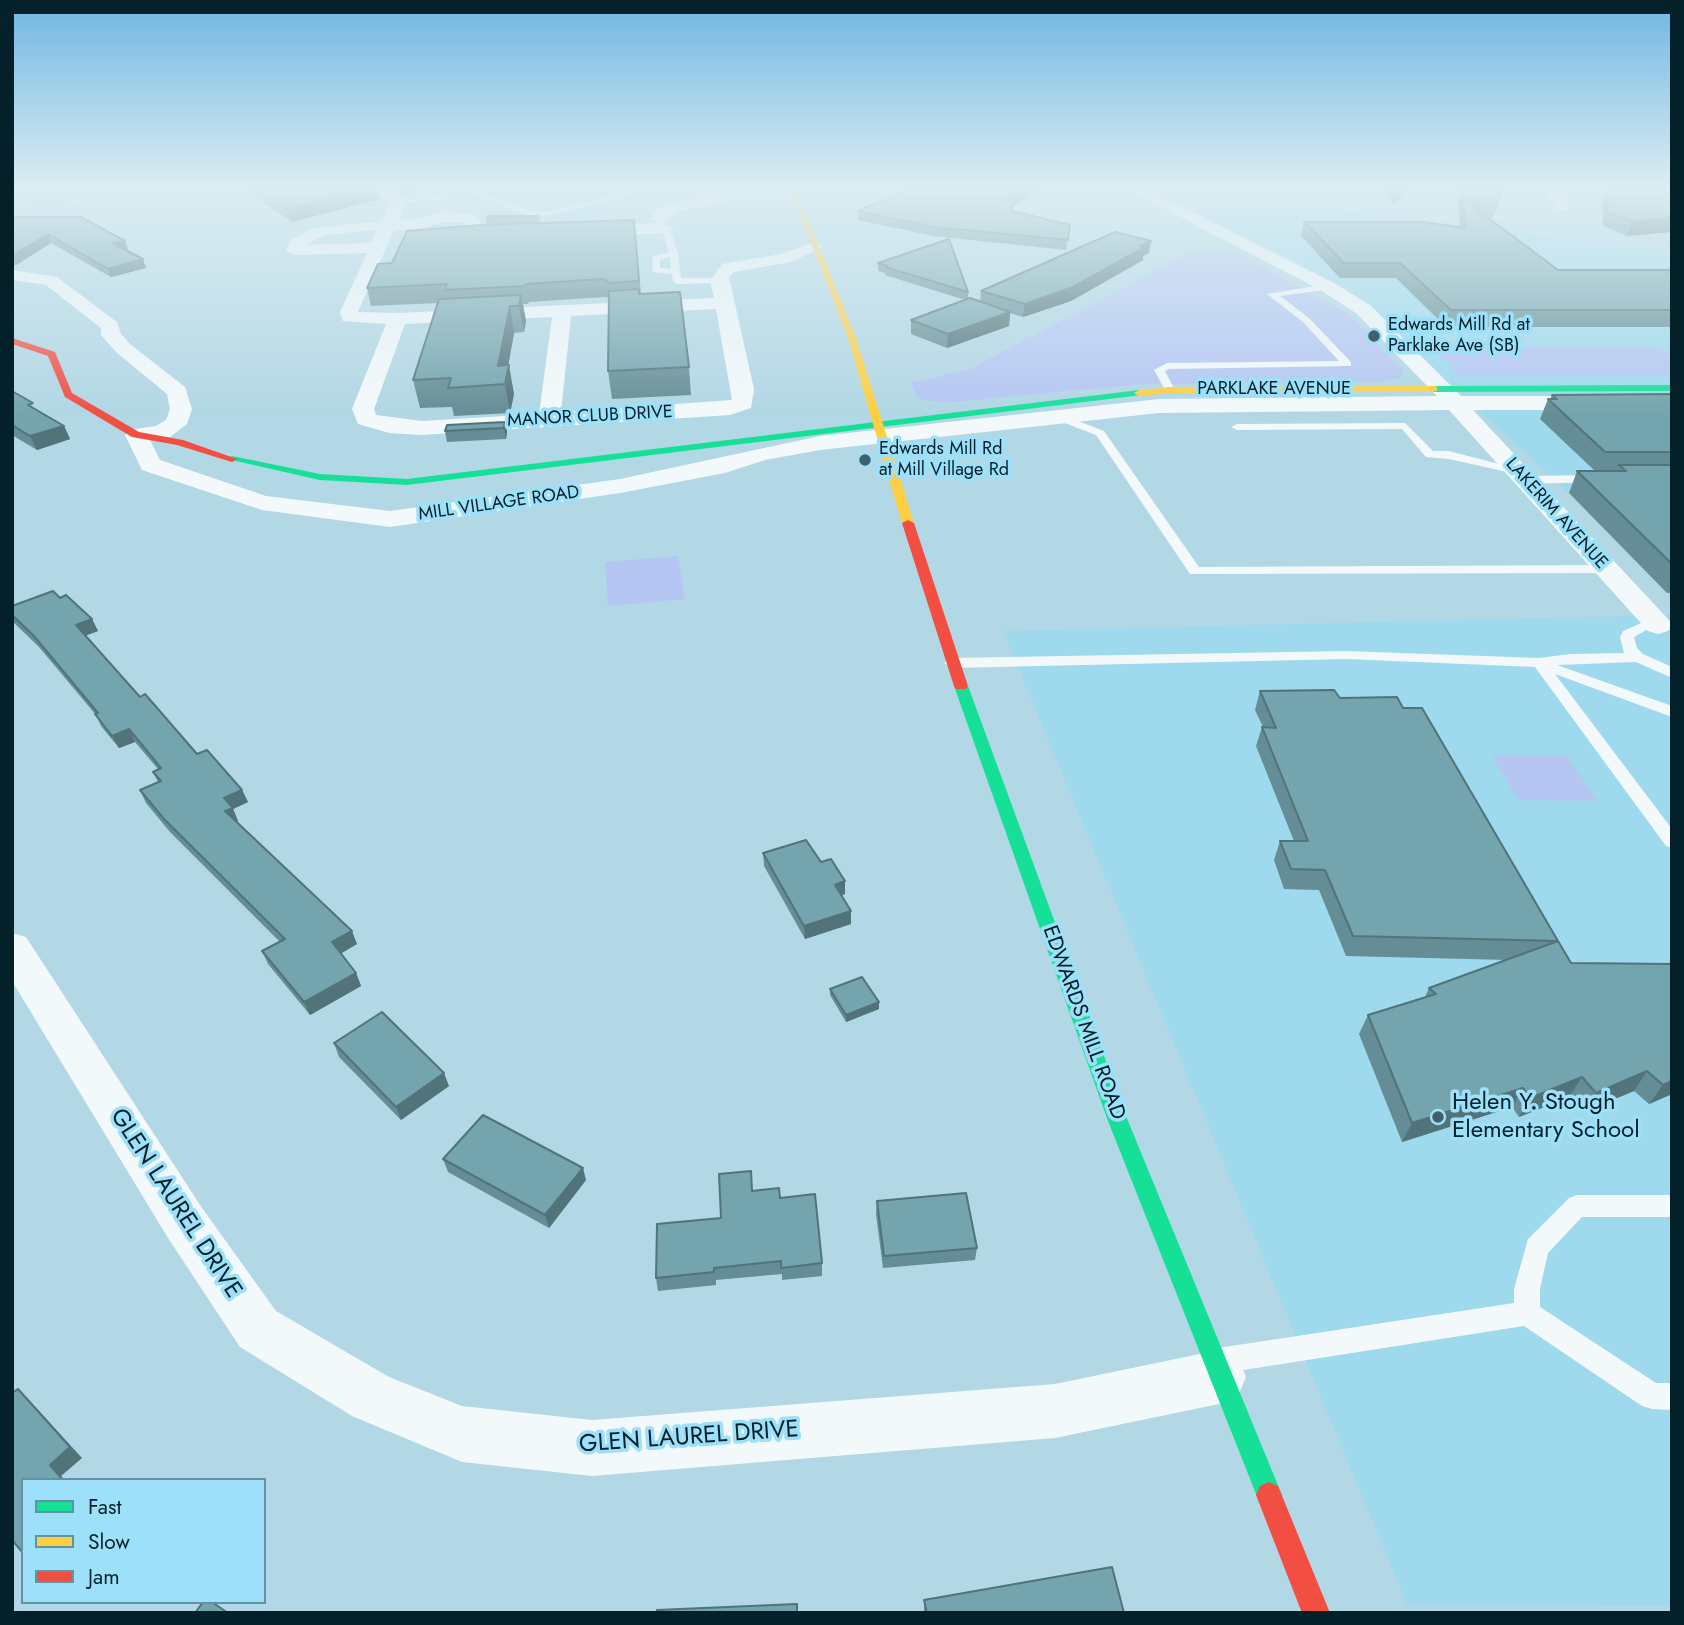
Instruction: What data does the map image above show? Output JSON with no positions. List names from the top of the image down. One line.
{"streets":{"street":["PARKLAKE AVENUE","MANOR CLUB DRIVE","MILL VILLAGE ROAD","LAKERIM AVENUE","EDWARDS MILL ROAD","GLEN LAUREL DRIVE"]},"crossings":[["PARKLAKE AVENUE","MILL VILLAGE ROAD"],["PARKLAKE AVENUE","LAKERIM AVENUE"],["PARKLAKE AVENUE","EDWARDS MILL ROAD"],["MILL VILLAGE ROAD","EDWARDS MILL ROAD"],["EDWARDS MILL ROAD","GLEN LAUREL DRIVE"]],"places":["Edwards Mill Rd at Parklake Ave (SB)","Edwards Mill Rd at Mill Village Rd","Helen Y. Stough Elementary School"],"legend":["Fast","Slow","Jam"]}
